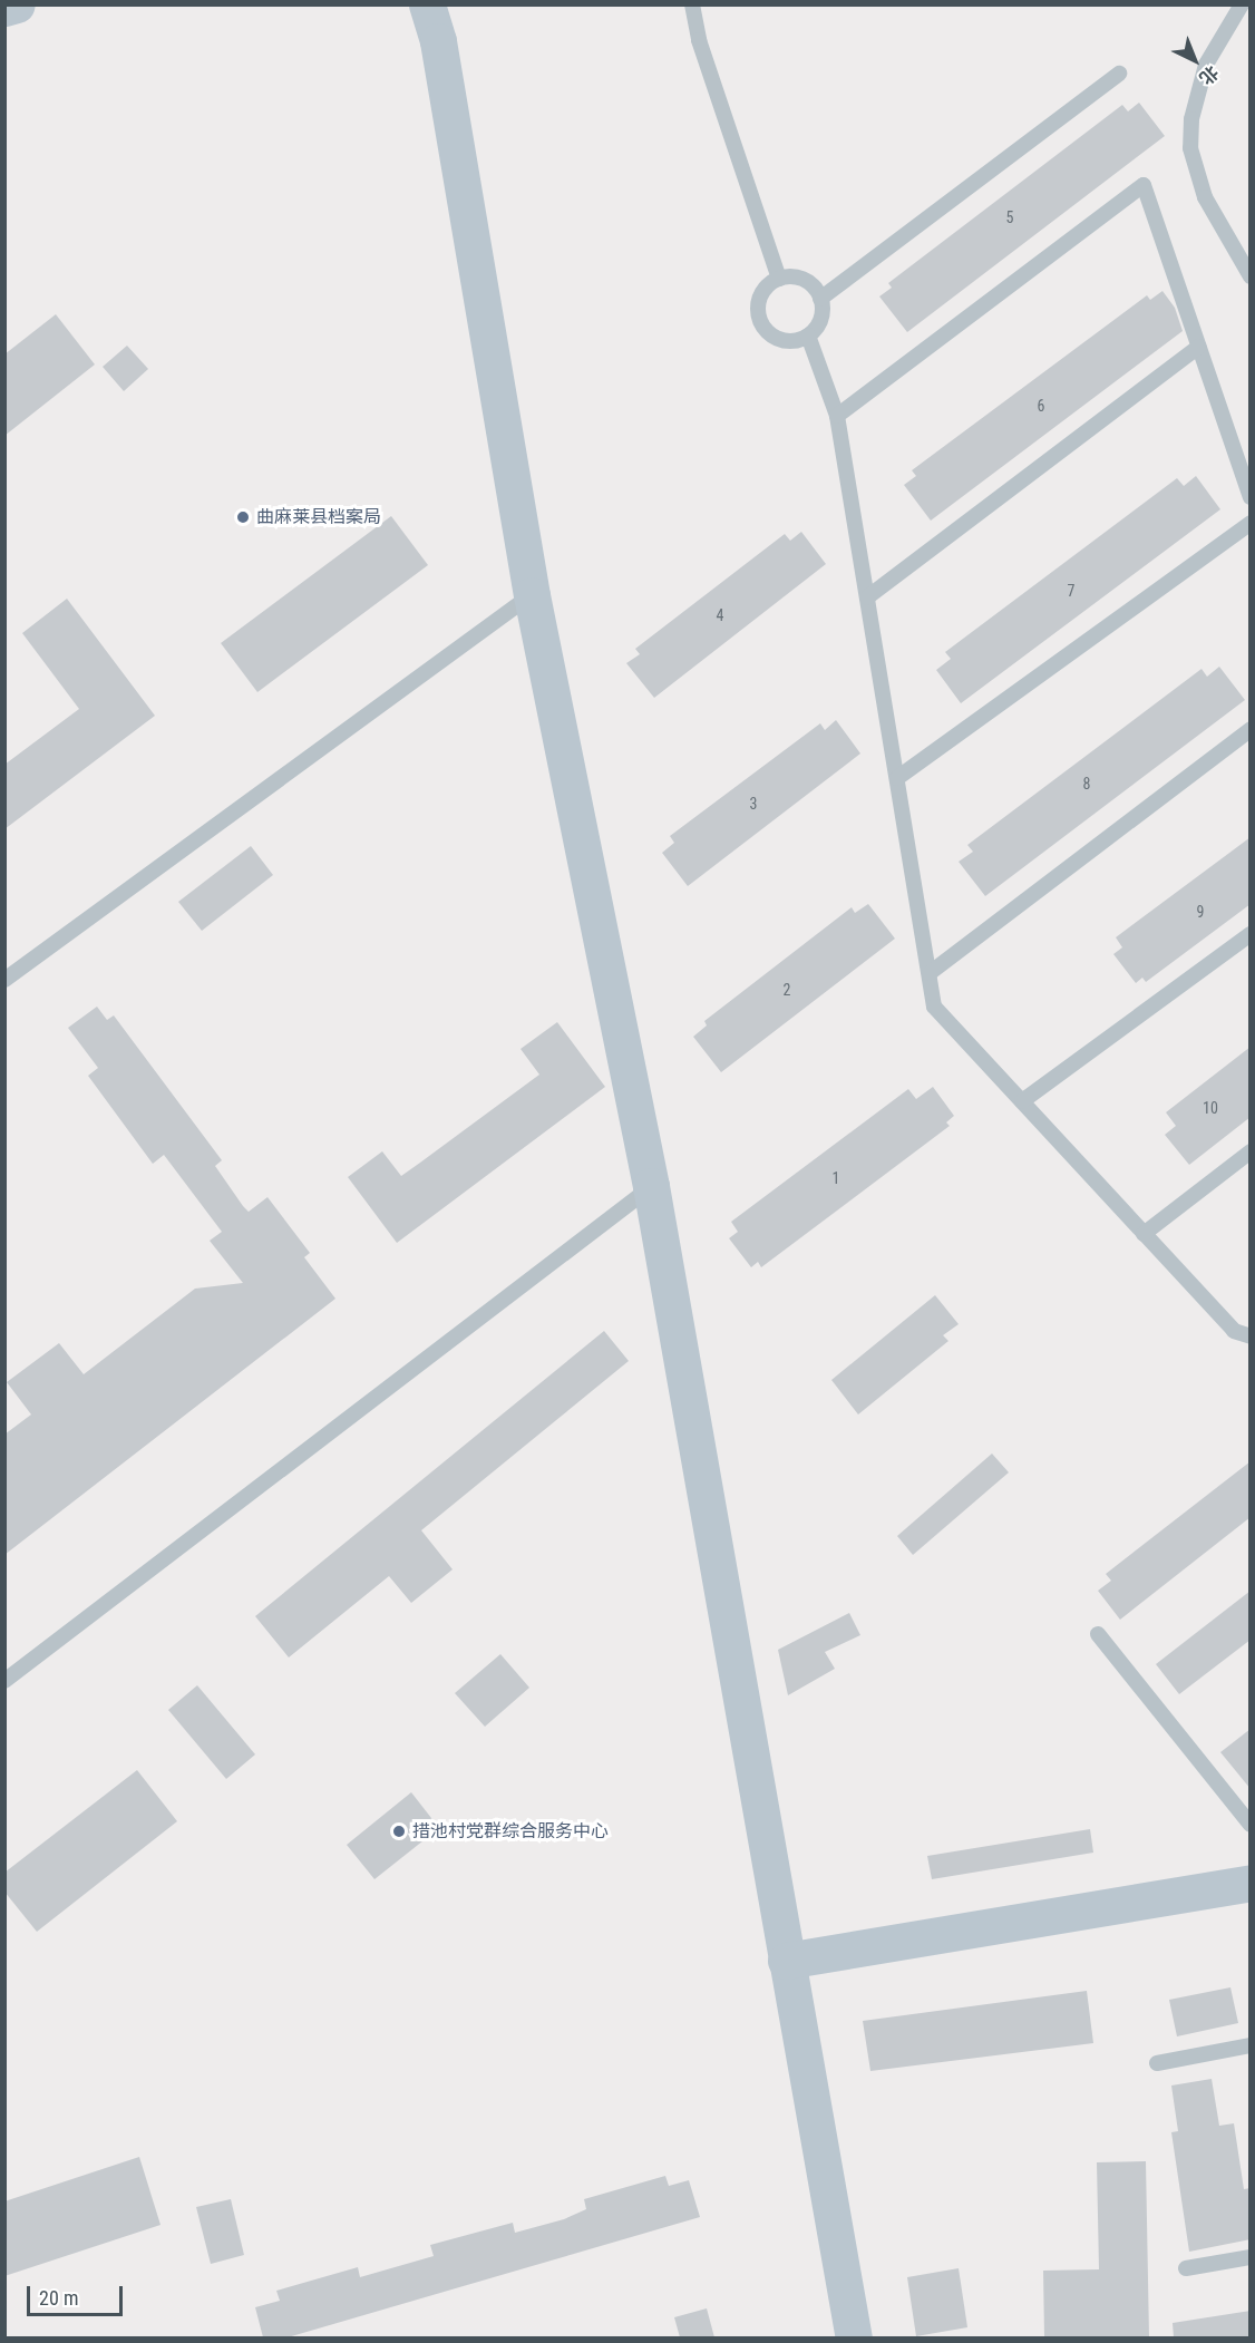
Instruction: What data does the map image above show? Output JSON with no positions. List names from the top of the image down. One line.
{"places":["曲麻莱县档案局","措池村党群综合服务中心"],"house_numbers":["5","6","7","4","8","3","9","2","10","1"],"scale_bar":"20 m","north":"bottom right"}
